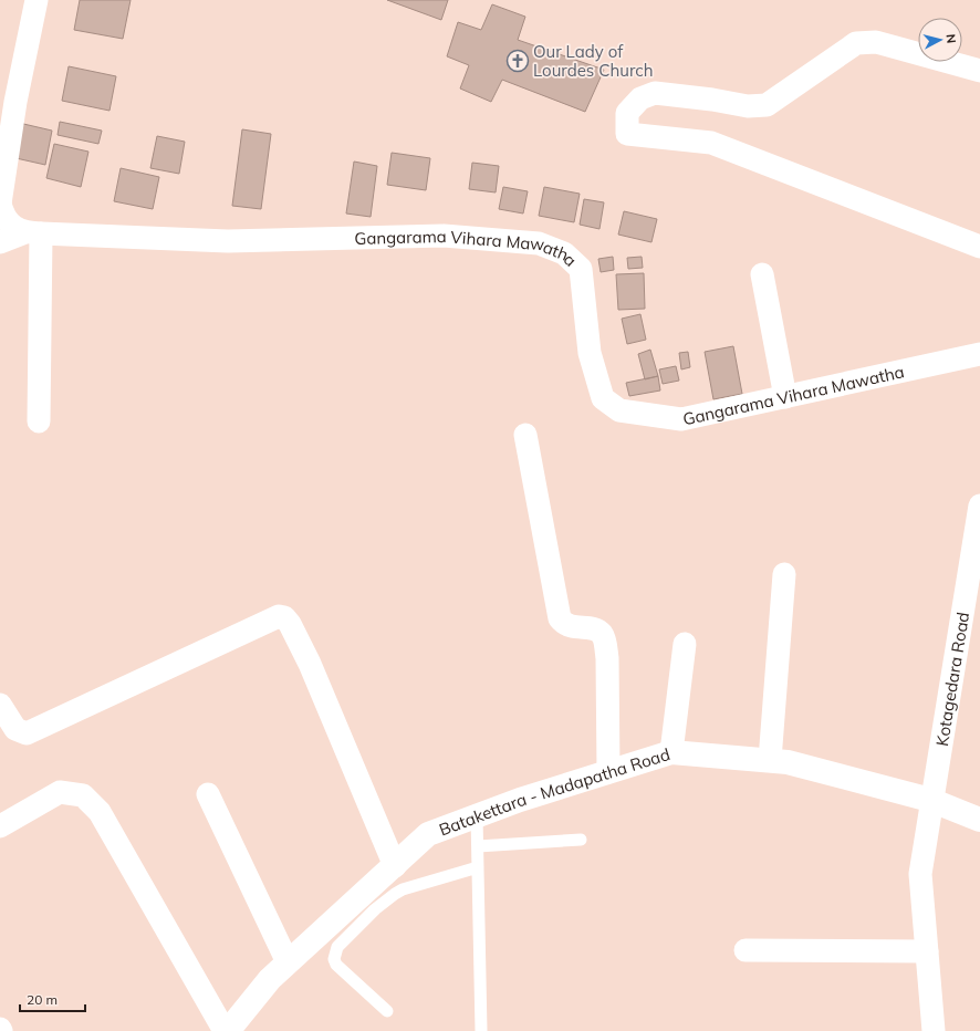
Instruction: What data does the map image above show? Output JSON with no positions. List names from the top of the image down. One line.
{"streets":{"street":["Gangarama Vihara Mawatha","Kotagedara Road","Batakettara - Madapatha Road"]},"crossings":[["Kotagedara Road","Batakettara - Madapatha Road"]],"places":{"church":["Our Lady of Lourdes Church"]},"scale_bar":"20 m","north":"right"}
